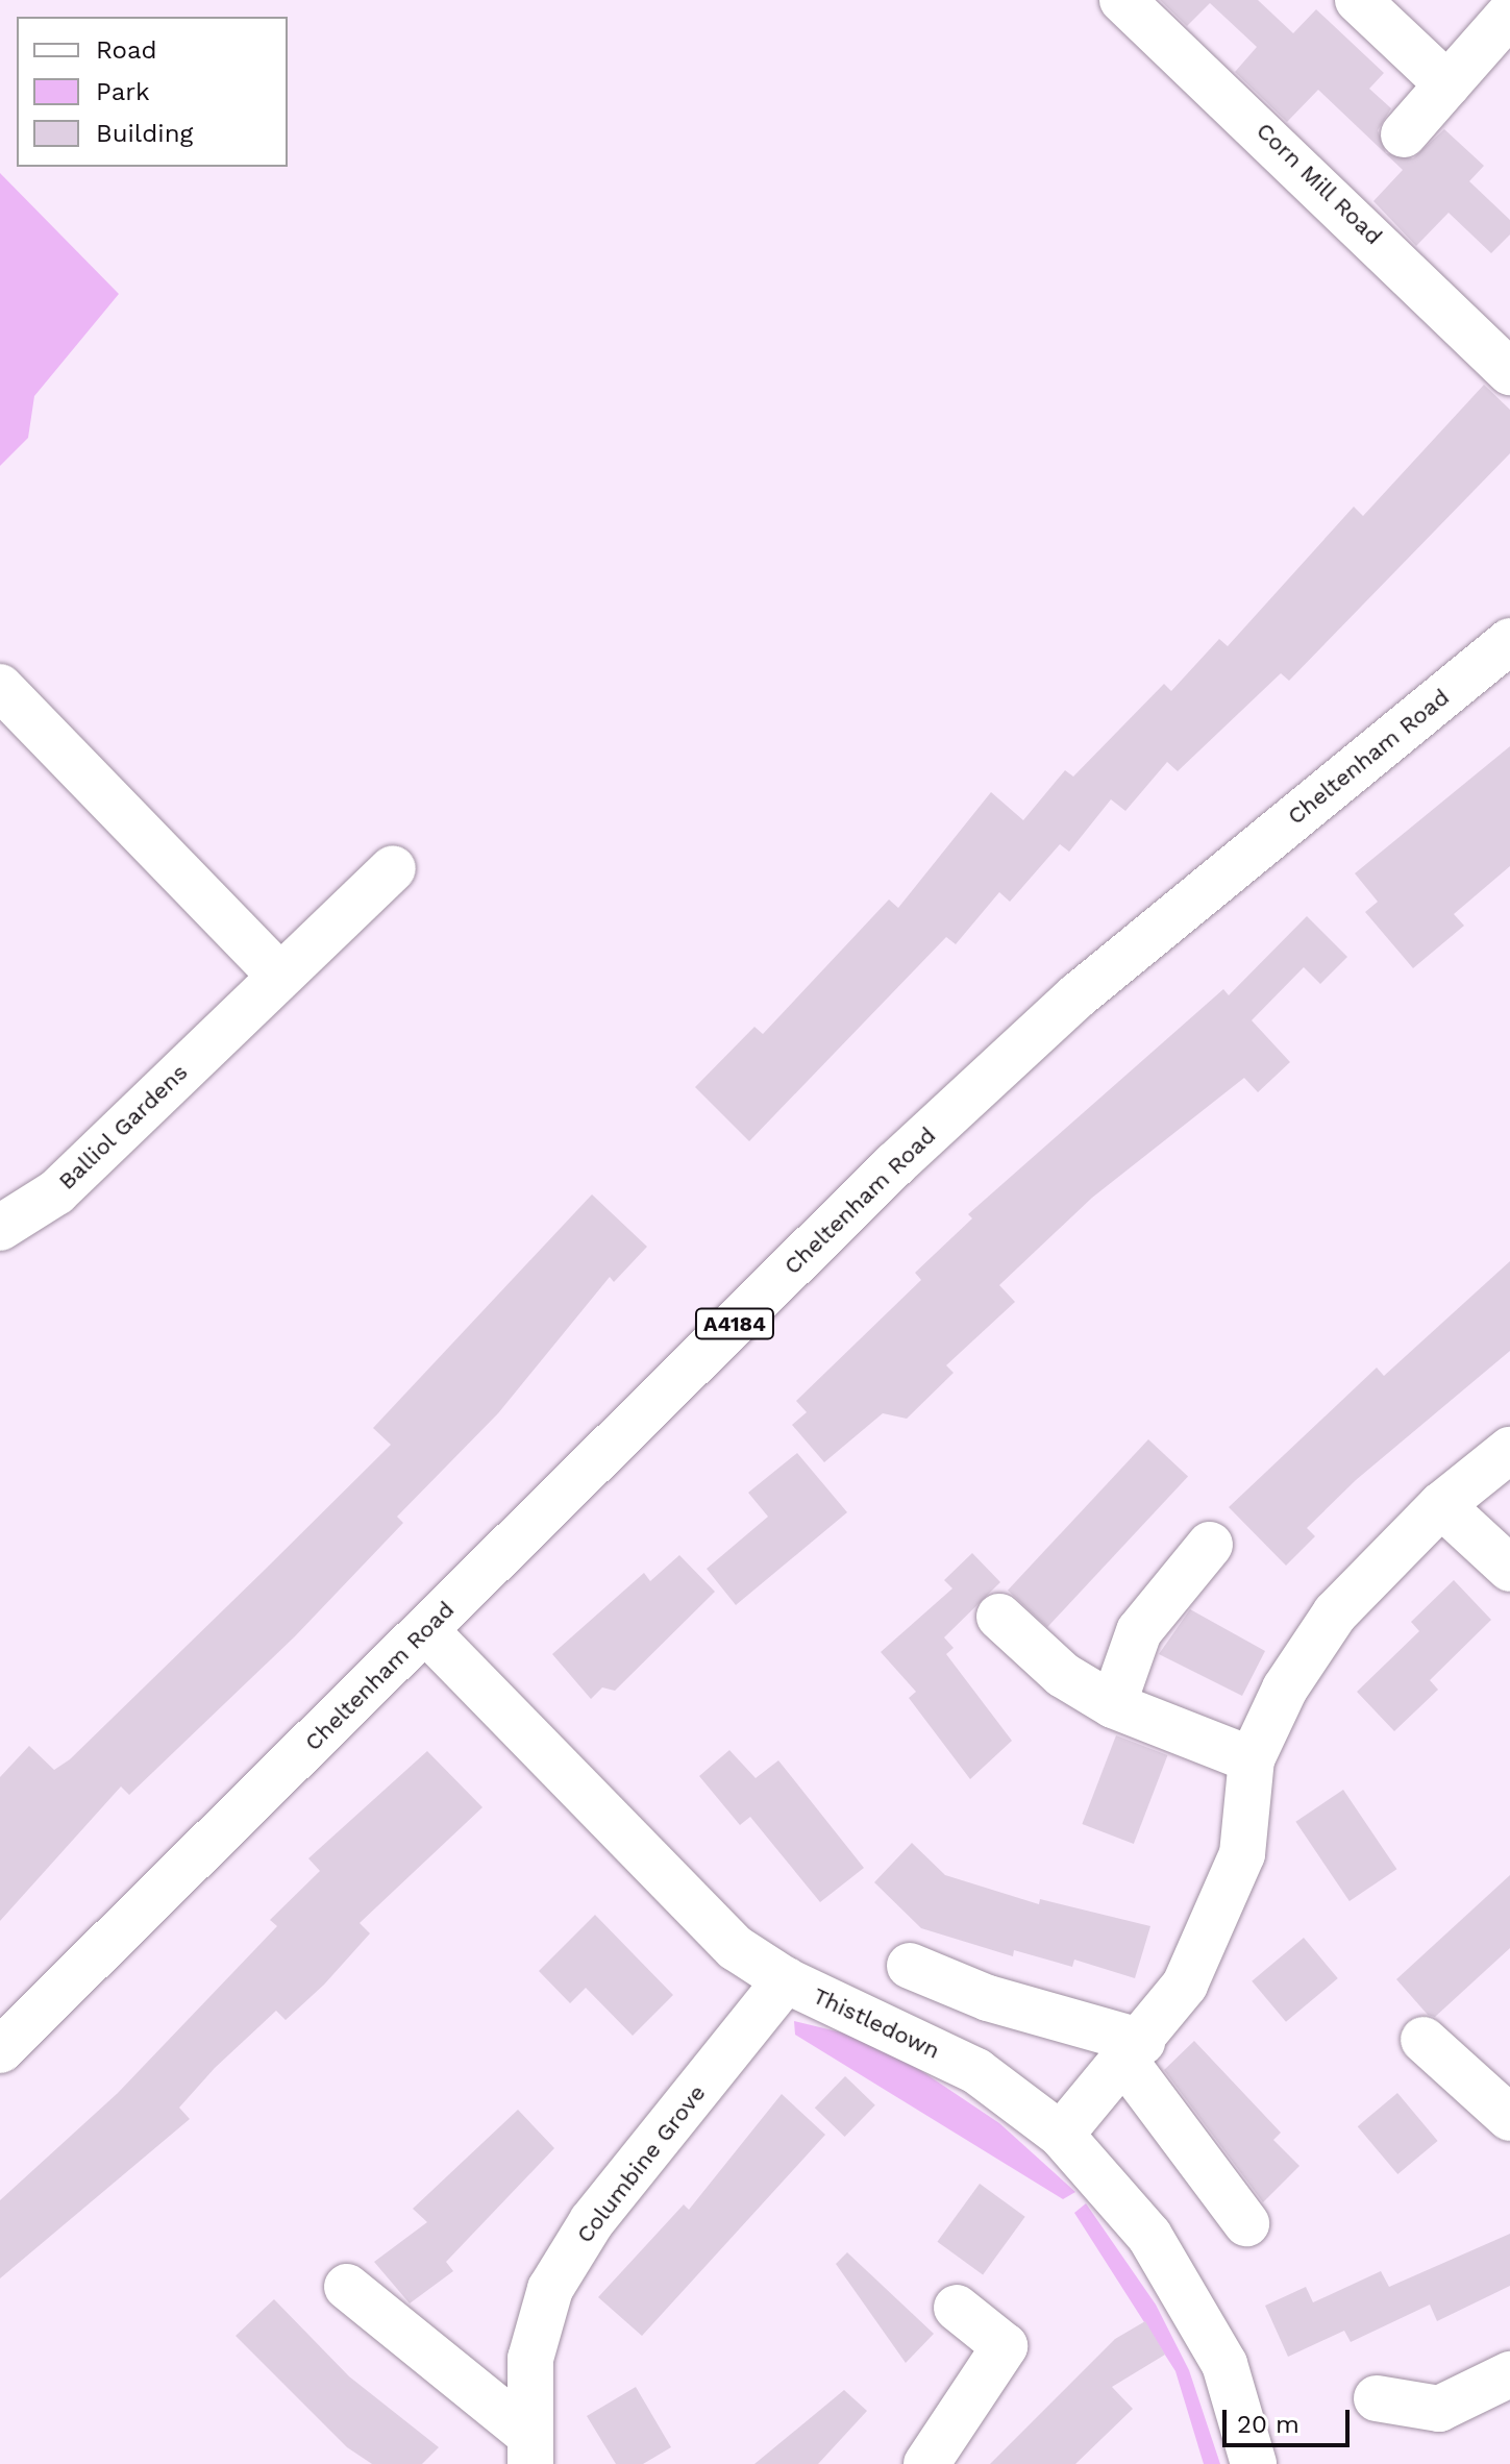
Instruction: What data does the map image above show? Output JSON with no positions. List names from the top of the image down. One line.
{"streets":{"street":["Corn Mill Road","Cheltenham Road","Balliol Gardens","A4184","Thistledown","Columbine Grove"]},"crossings":[["Cheltenham Road","Thistledown"],["Thistledown","Columbine Grove"]],"legend":["Road","Park","Building"],"scale_bar":"20 m"}
